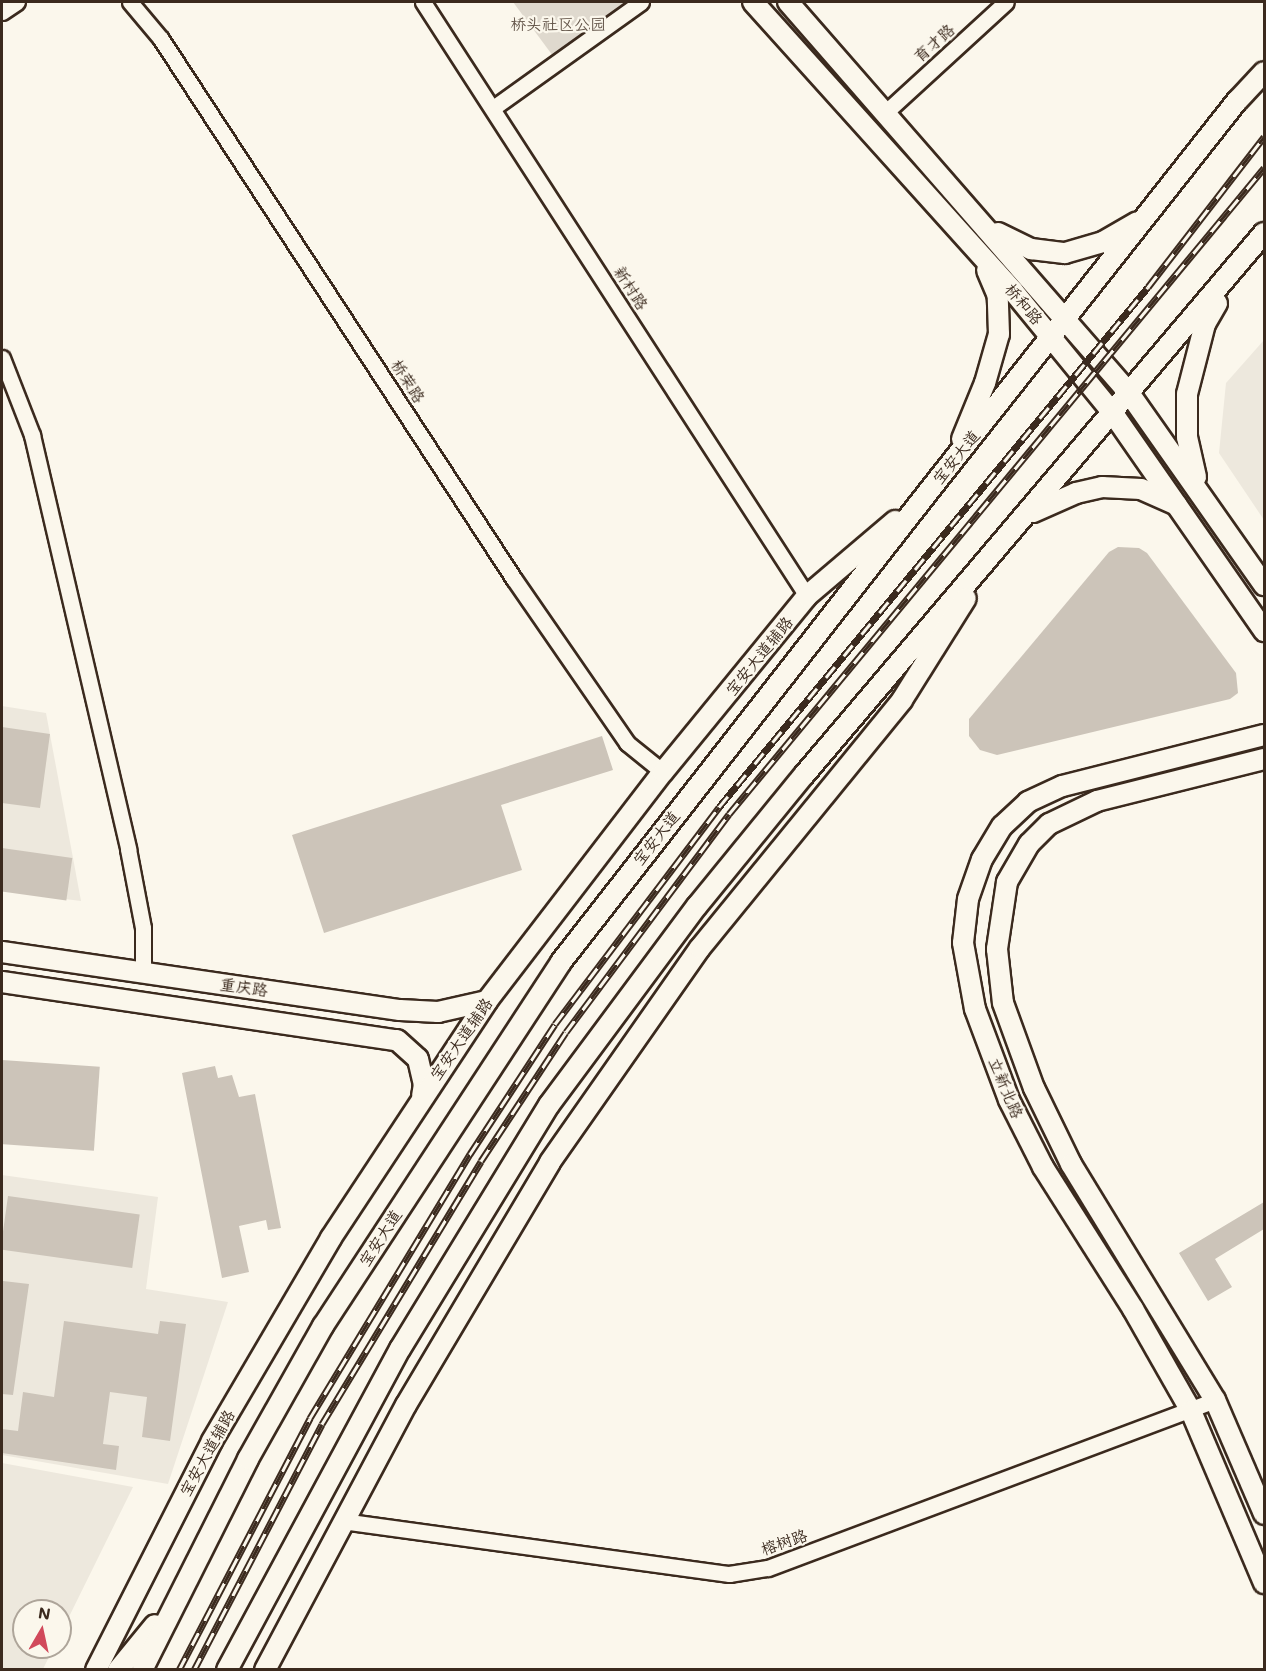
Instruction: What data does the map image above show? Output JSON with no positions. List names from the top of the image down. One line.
{"streets":{"main road":["桥和路","宝安大道","宝安大道辅路","重庆路","立新北路"],"street":["育才路","新村路","桥荣路","榕树路"]},"crossings":[["育才路","桥和路"],["新村路","宝安大道辅路"],["桥和路","宝安大道"],["桥荣路","宝安大道辅路"],["宝安大道","宝安大道辅路"],["宝安大道辅路","重庆路"],["立新北路","榕树路"]],"parks":["桥头社区公园"],"north":"top"}
